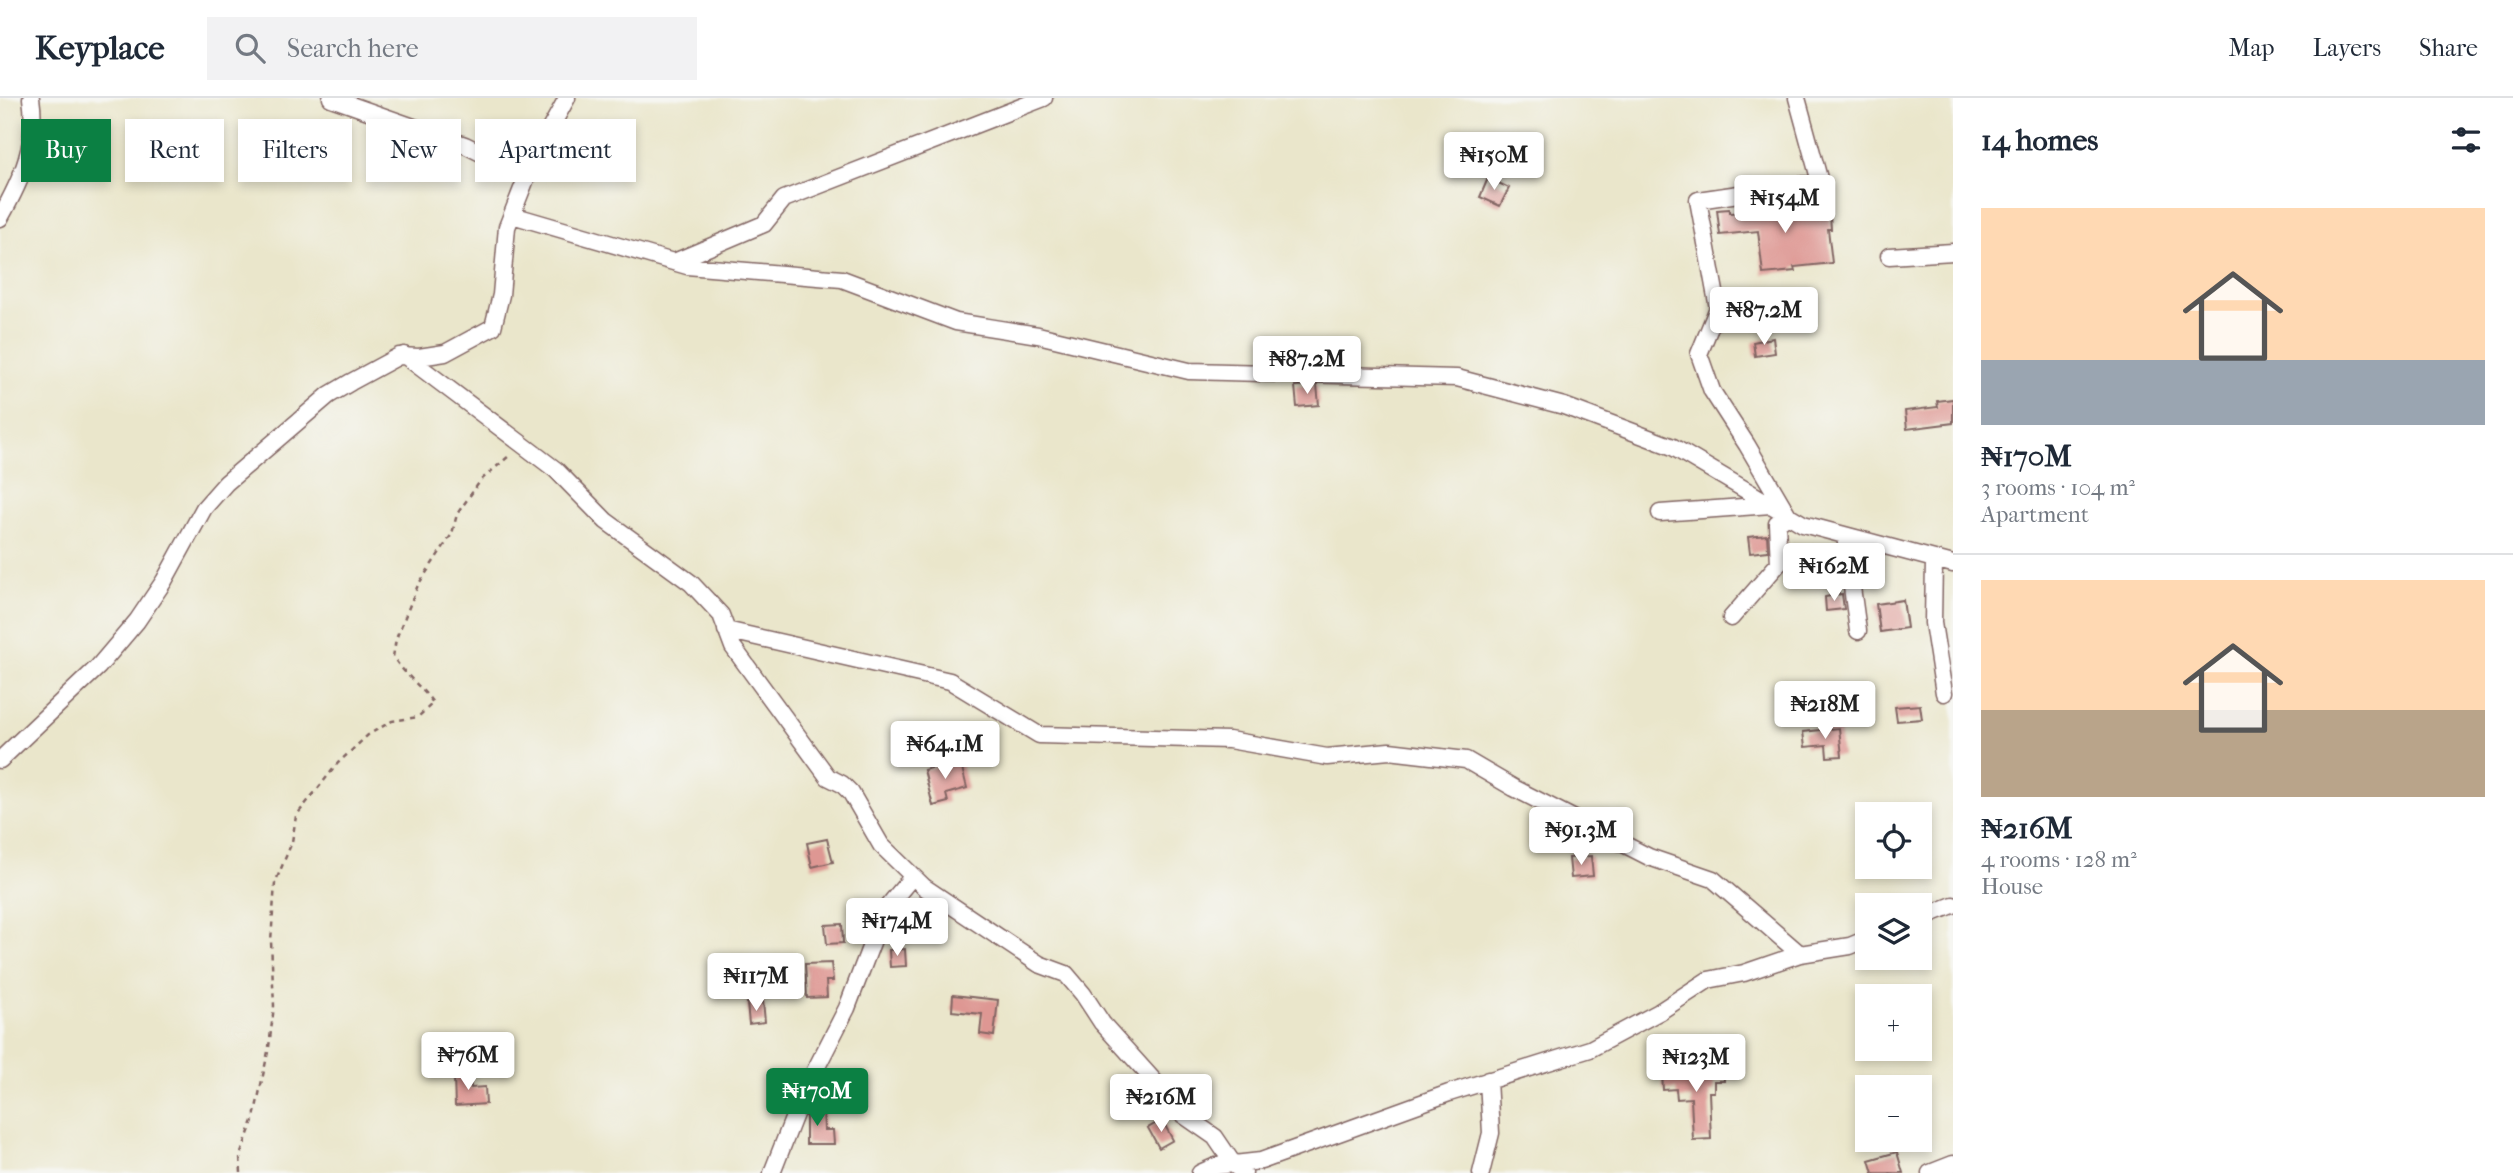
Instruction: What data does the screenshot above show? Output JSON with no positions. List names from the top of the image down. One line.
{"page":{"header":"Keyplace","search":"Search here","nav":["Map","Layers","Share"],"heading":"14 homes","chip":["Buy","Rent","Filters","New","Apartment"],"price":["₦150M","₦154M","₦87.2M","₦87.2M","₦162M","₦218M","₦64.1M","₦91.3M","₦174M","₦117M","₦76M","₦123M","₦170M","₦216M"],"list":[{"name":"₦170M","note":"3 rooms · 104 m² · Apartment"},{"name":"₦216M","note":"4 rooms · 128 m² · House"}],"map_buttons":["+","−"]}}
